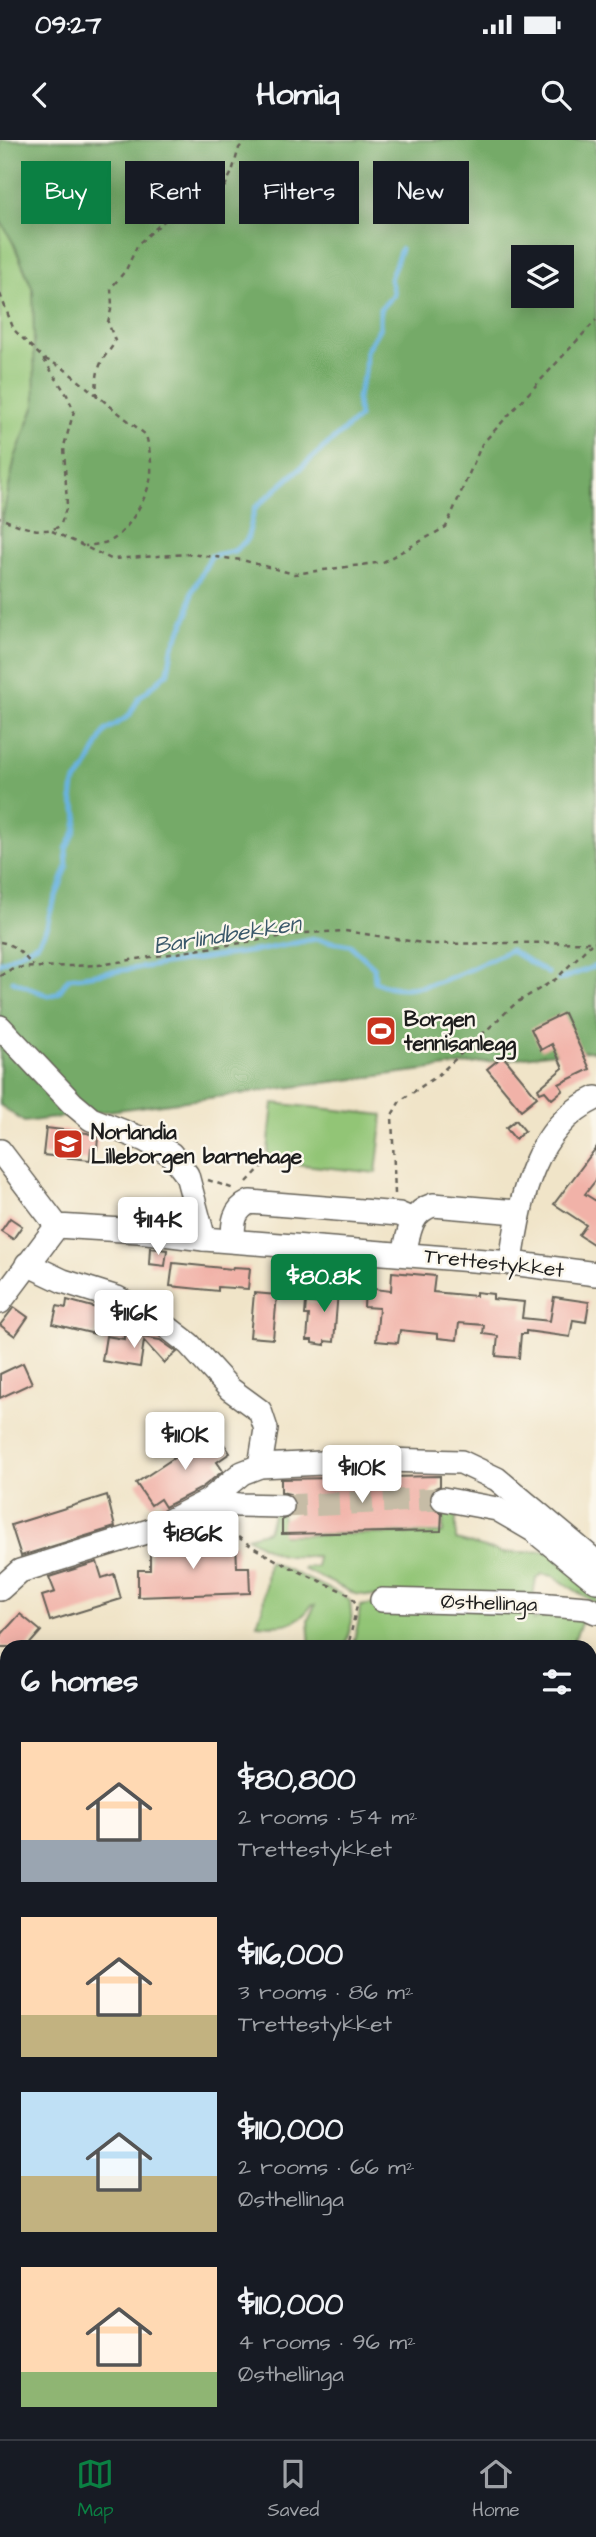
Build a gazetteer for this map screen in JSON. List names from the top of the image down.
{
  "streets": {
    "street": ["Trettestykket", "Østhellinga"]
  },
  "water": ["Barlindbekken"],
  "places": {
    "sports": ["Borgen tennisanlegg"],
    "school or university": ["Norlandia Lilleborgen barnehage"]
  },
  "page": {
    "status": "09:27",
    "header": "Homiq",
    "chip": [
      "Buy",
      "Rent",
      "Filters",
      "New"
    ],
    "price": [
      "$114K",
      "$80.8K",
      "$116K",
      "$110K",
      "$110K",
      "$186K"
    ],
    "heading": "6 homes",
    "list": [
      {
        "name": "$80,800",
        "note": "2 rooms · 54 m² · Trettestykket"
      },
      {
        "name": "$116,000",
        "note": "3 rooms · 86 m² · Trettestykket"
      },
      {
        "name": "$110,000",
        "note": "2 rooms · 66 m² · Østhellinga"
      },
      {
        "name": "$110,000",
        "note": "4 rooms · 96 m² · Østhellinga"
      }
    ],
    "tabs": ["Map", "Saved", "Home"]
  }
}
